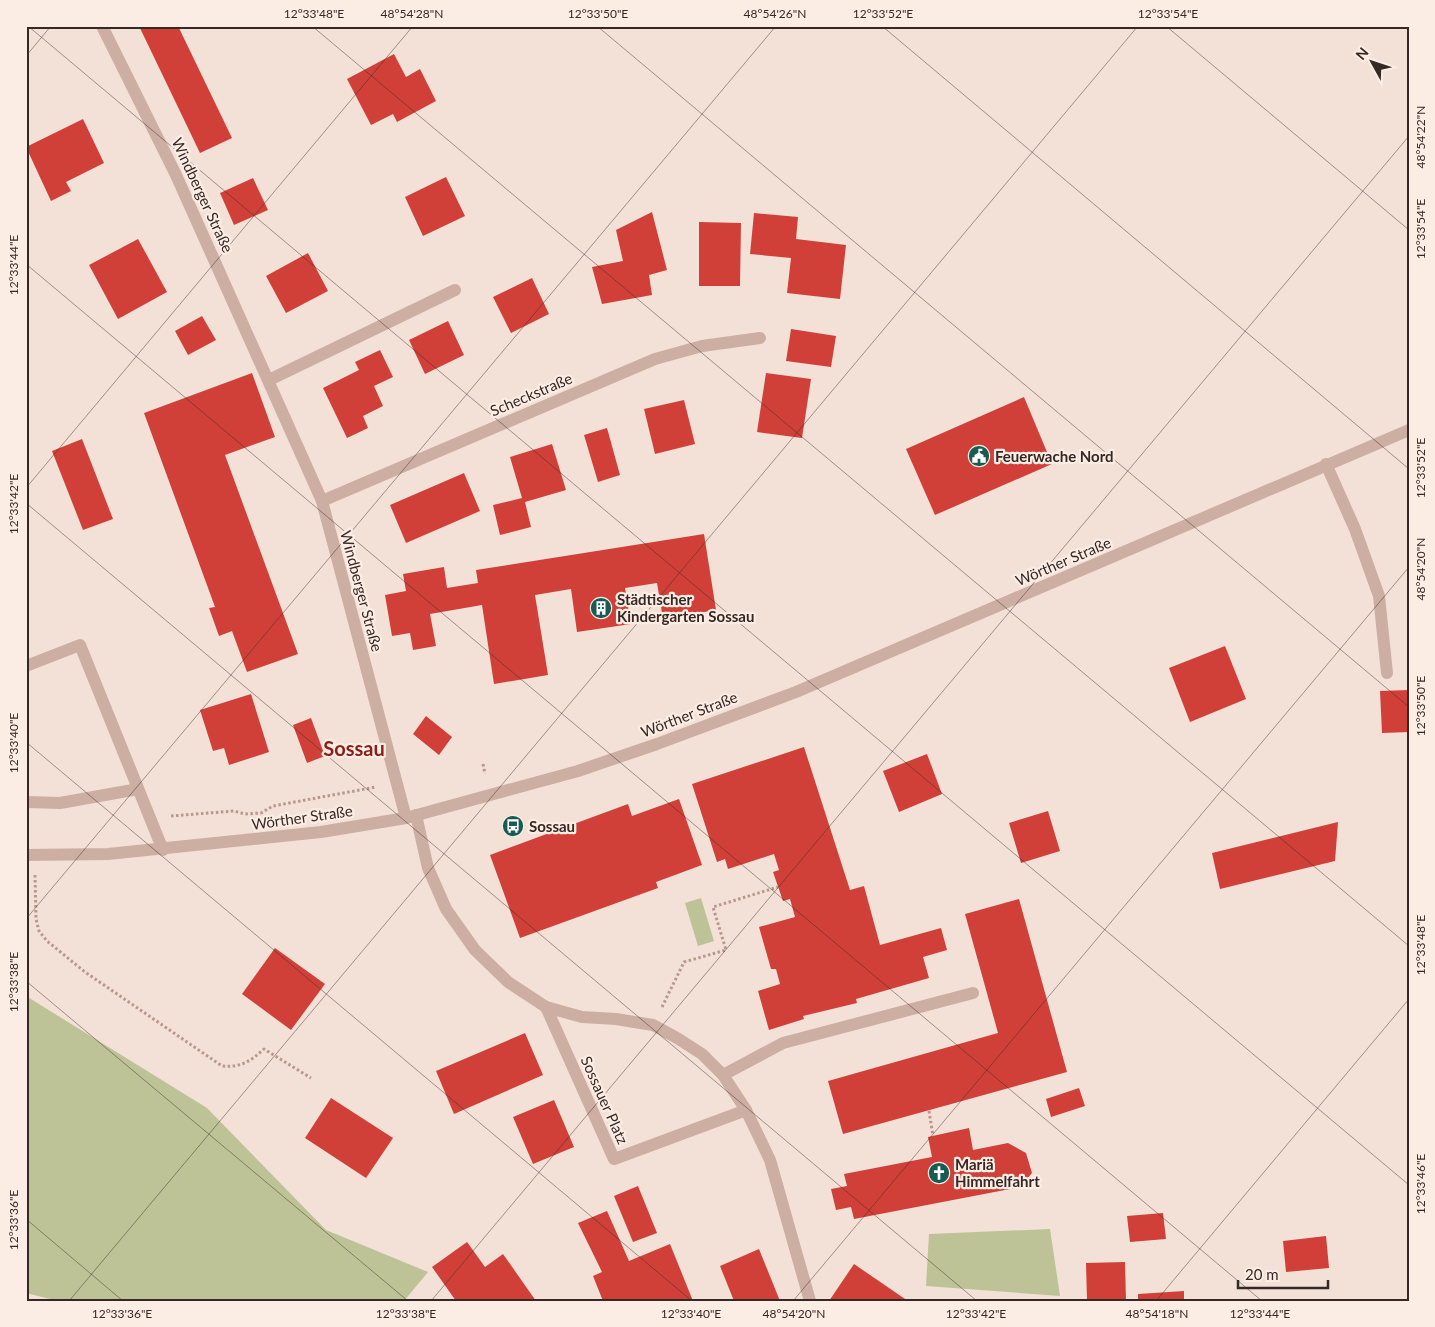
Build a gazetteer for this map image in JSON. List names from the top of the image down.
{
  "streets": {
    "street": [
      "Windberger Straße",
      "Scheckstraße",
      "Wörther Straße",
      "Sossauer Platz"
    ]
  },
  "crossings": [
    ["Windberger Straße", "Scheckstraße"],
    ["Windberger Straße", "Wörther Straße"]
  ],
  "districts": ["Sossau"],
  "places": {
    "public building": ["Feuerwache Nord"],
    "building": ["Städtischer Kindergarten Sossau"],
    "bus stop": ["Sossau"],
    "church": ["Mariä Himmelfahrt"]
  },
  "scale_bar": "20 m",
  "north": "top left",
  "coordinates": [
    "12°33'48\"E",
    "48°54'28\"N",
    "12°33'50\"E",
    "48°54'26\"N",
    "12°33'52\"E",
    "12°33'54\"E",
    "48°54'22\"N",
    "12°33'44\"E",
    "12°33'42\"E",
    "48°54'20\"N",
    "12°33'40\"E",
    "12°33'38\"E",
    "12°33'46\"E",
    "12°33'36\"E",
    "48°54'18\"N"
  ]
}
